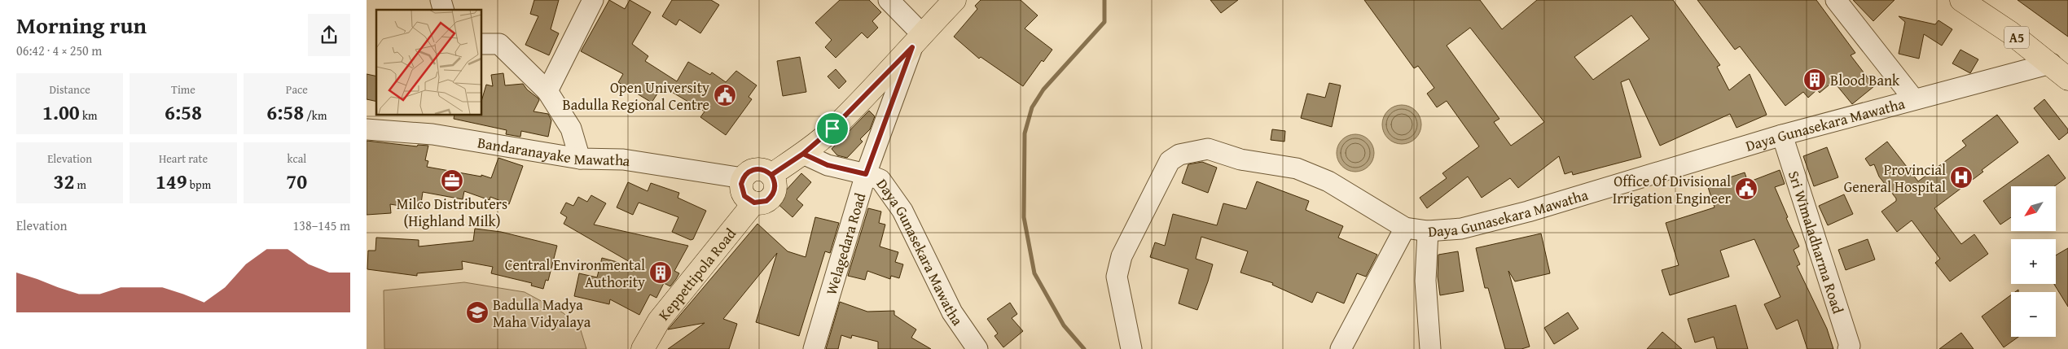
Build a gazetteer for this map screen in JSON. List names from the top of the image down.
{
  "streets": {
    "main road": ["A5", "Keppettipola Road"],
    "street": [
      "Daya Gunasekara Mawatha",
      "Bandaranayake Mawatha",
      "Sri Wimaladharma Road",
      "Welagedara Road"
    ]
  },
  "crossings": [
    ["A5", "Daya Gunasekara Mawatha"],
    ["Daya Gunasekara Mawatha", "Sri Wimaladharma Road"],
    ["Daya Gunasekara Mawatha", "Welagedara Road"],
    ["Bandaranayake Mawatha", "Keppettipola Road"]
  ],
  "places": {
    "building": ["Blood Bank", "Central Environmental Authority"],
    "public building": ["Open University Badulla Regional Centre", "Office Of Divisional Irrigation Engineer"],
    "hospital": ["Provincial General Hospital"],
    "office": ["Milco Distributers (Highland Milk)"],
    "school or university": ["Badulla Madya Maha Vidyalaya"]
  },
  "north": "bottom left",
  "page": {
    "heading": ["Morning run", "06:42 · 4 × 250 m"],
    "stats": [
      ["Distance", "1.00 km"],
      ["Time", "6:58"],
      ["Pace", "6:58 /km"],
      ["Elevation", "32 m"],
      ["Heart rate", "149 bpm"],
      ["kcal", "70"]
    ],
    "map_buttons": ["+", "−"],
    "chart": ["Elevation", "138–145 m"]
  }
}
